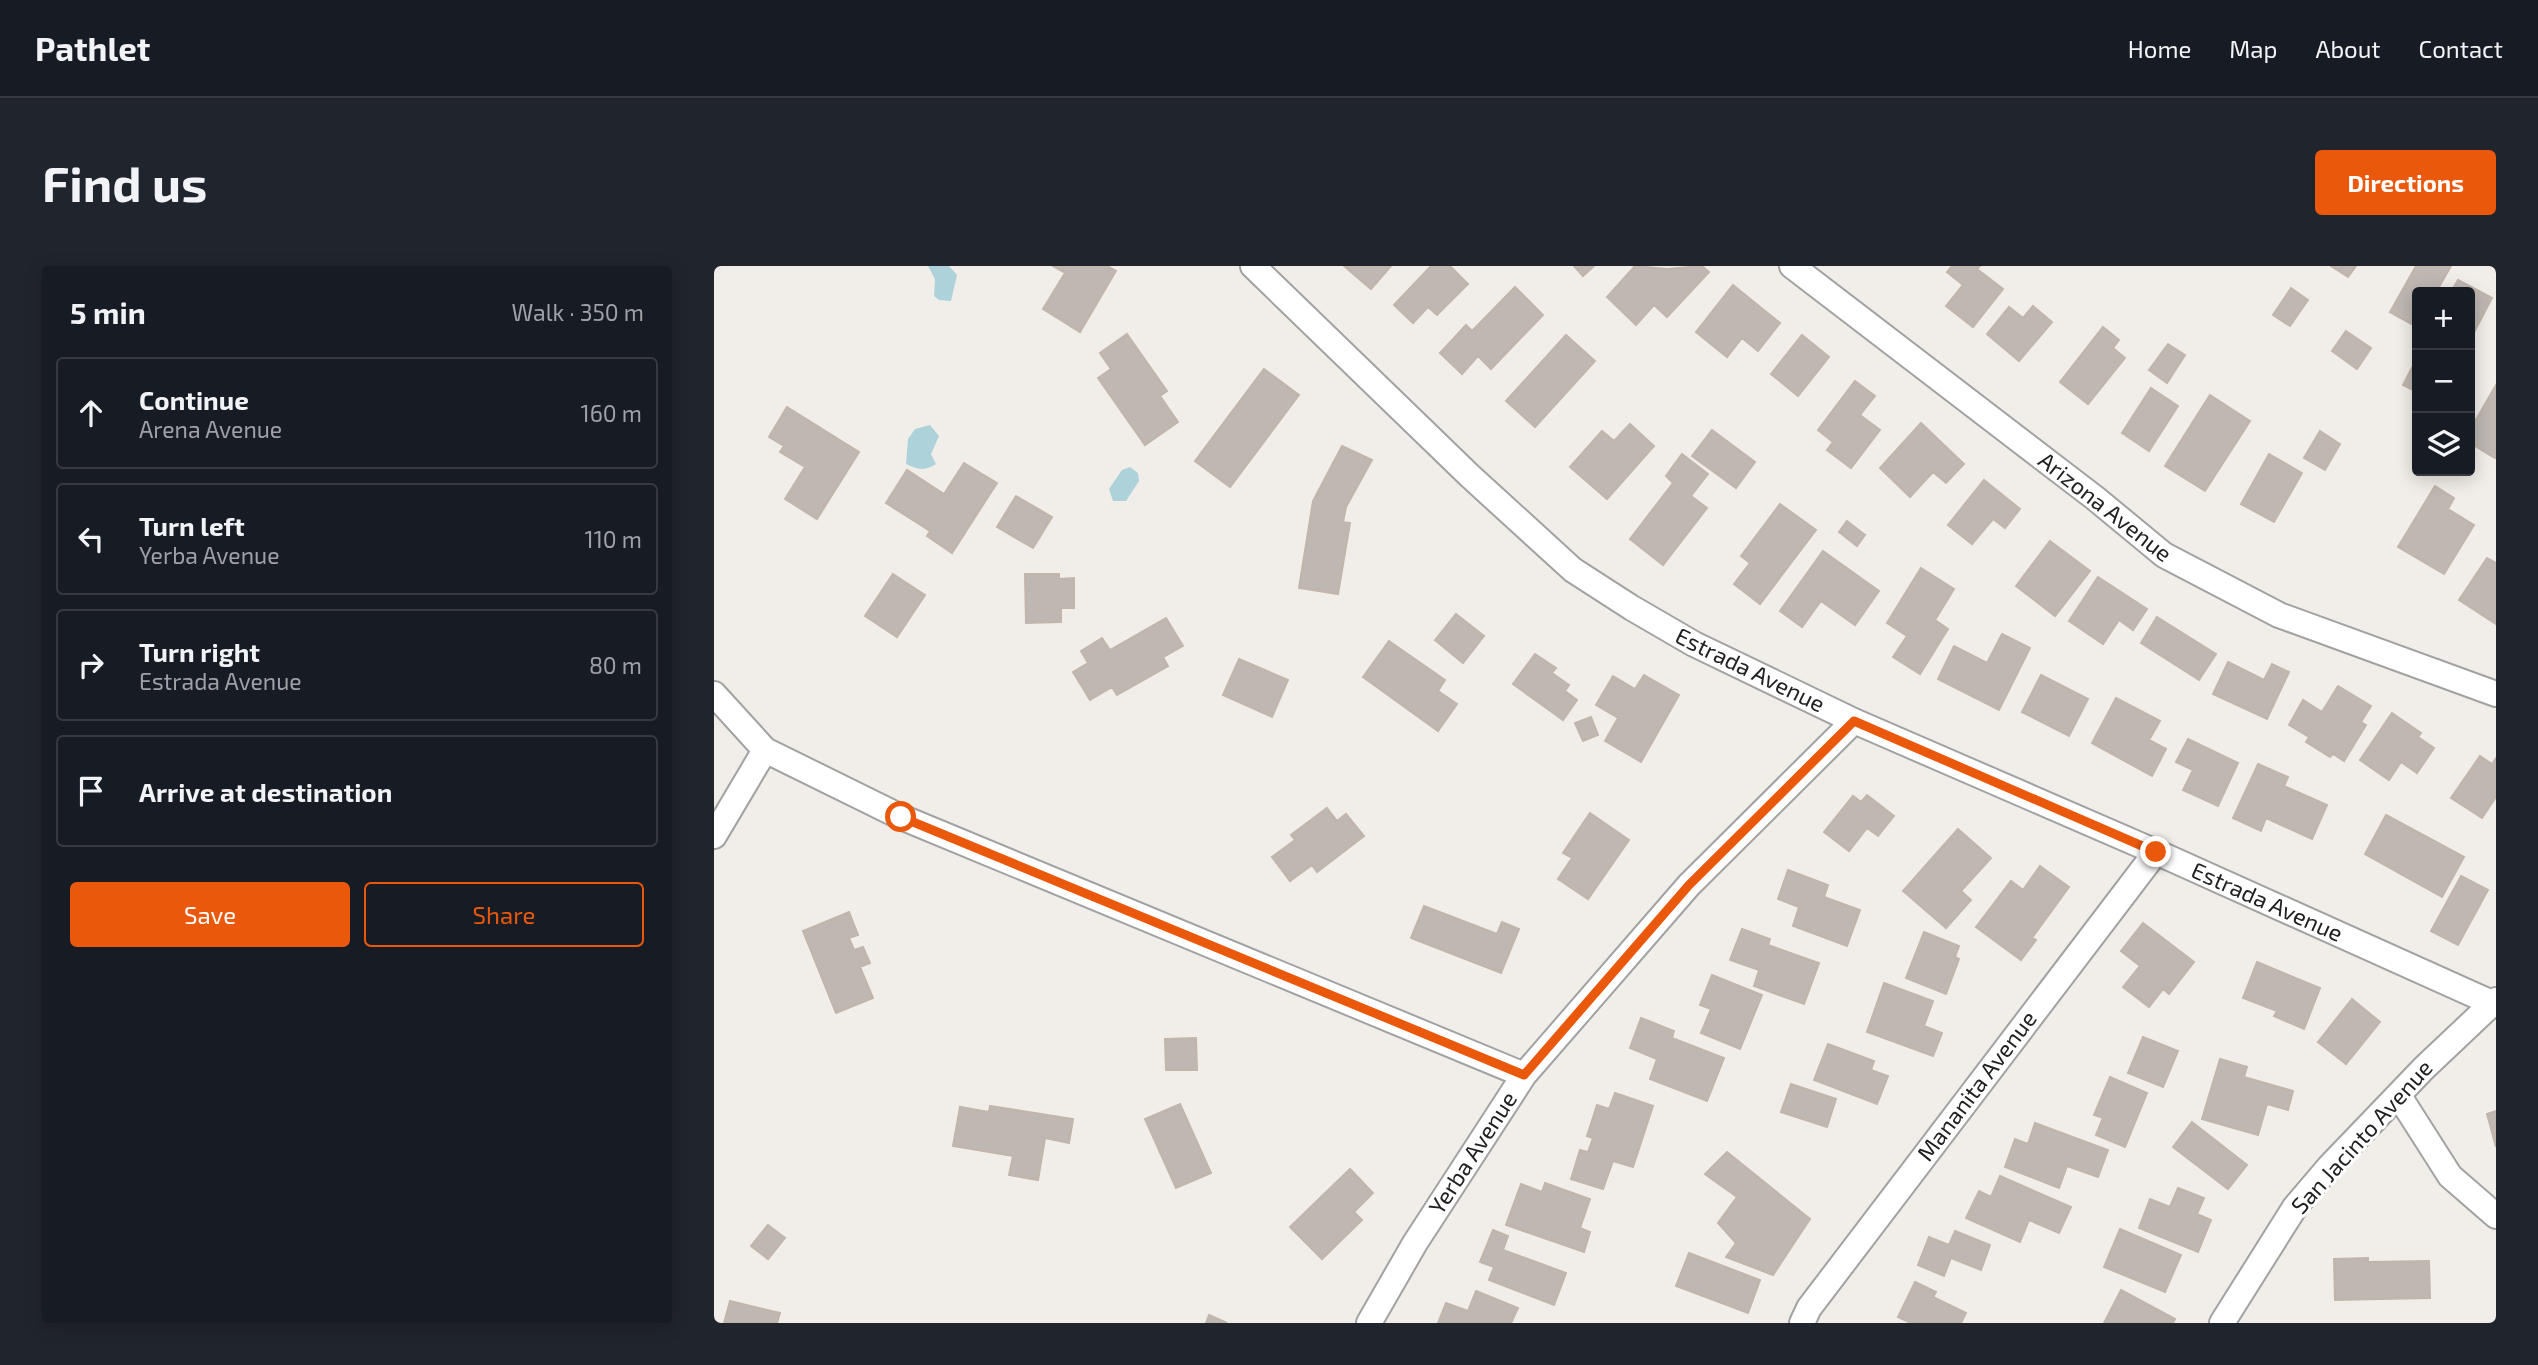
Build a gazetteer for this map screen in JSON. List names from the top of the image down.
{
  "streets": {
    "street": [
      "Arizona Avenue",
      "Estrada Avenue",
      "Mananita Avenue",
      "San Jacinto Avenue",
      "Yerba Avenue"
    ]
  },
  "crossings": [
    ["Estrada Avenue", "Mananita Avenue"],
    ["Estrada Avenue", "San Jacinto Avenue"],
    ["Estrada Avenue", "Yerba Avenue"]
  ],
  "page": {
    "header": "Pathlet",
    "nav": [
      "Home",
      "Map",
      "About",
      "Contact"
    ],
    "buttons": [
      "Directions",
      ["Save", "Share"]
    ],
    "title": "Find us",
    "heading": ["5 min", "Walk · 350 m"],
    "map_buttons": ["+", "−"],
    "list": [
      ["Continue", "Arena Avenue", "160 m"],
      ["Turn left", "Yerba Avenue", "110 m"],
      ["Turn right", "Estrada Avenue", "80 m"],
      "Arrive at destination"
    ]
  }
}
